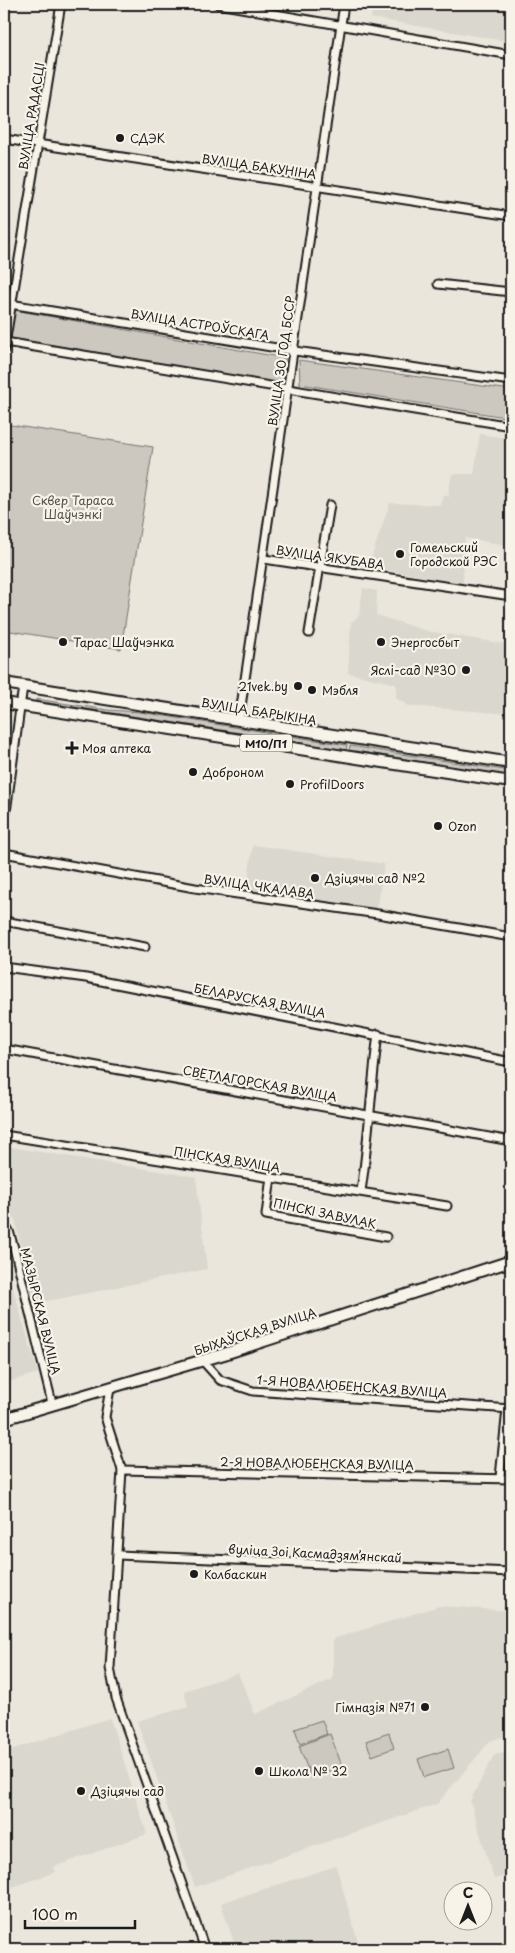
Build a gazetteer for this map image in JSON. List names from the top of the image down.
{
  "streets": {
    "main road": ["ВУЛІЦА БАРЫКІНА", "М10/П1", "БЫХАЎСКАЯ ВУЛІЦА"],
    "street": [
      "ВУЛІЦА РАДАСЦІ",
      "ВУЛІЦА БАКУНІНА",
      "ВУЛІЦА АСТРОЎСКАГА",
      "ВУЛІЦА 30 ГОД БССР",
      "ВУЛІЦА ЯКУБАВА",
      "ВУЛІЦА ЧКАЛАВА",
      "БЕЛАРУСКАЯ ВУЛІЦА",
      "СВЕТЛАГОРСКАЯ ВУЛІЦА",
      "ПІНСКАЯ ВУЛІЦА",
      "ПІНСКІ ЗАВУЛАК",
      "МАЗЫРСКАЯ ВУЛІЦА",
      "1-Я НОВАЛЮБЕНСКАЯ ВУЛІЦА",
      "2-Я НОВАЛЮБЕНСКАЯ ВУЛІЦА",
      "вуліца Зоі Касмадзямʼянскай"
    ]
  },
  "crossings": [
    ["ВУЛІЦА РАДАСЦІ", "ВУЛІЦА БАКУНІНА"],
    ["ВУЛІЦА РАДАСЦІ", "ВУЛІЦА АСТРОЎСКАГА"],
    ["ВУЛІЦА БАКУНІНА", "ВУЛІЦА 30 ГОД БССР"],
    ["ВУЛІЦА АСТРОЎСКАГА", "ВУЛІЦА 30 ГОД БССР"],
    ["ВУЛІЦА 30 ГОД БССР", "ВУЛІЦА ЯКУБАВА"],
    ["ВУЛІЦА 30 ГОД БССР", "ВУЛІЦА БАРЫКІНА"],
    ["ПІНСКАЯ ВУЛІЦА", "ПІНСКІ ЗАВУЛАК"],
    ["МАЗЫРСКАЯ ВУЛІЦА", "БЫХАЎСКАЯ ВУЛІЦА"],
    ["БЫХАЎСКАЯ ВУЛІЦА", "1-Я НОВАЛЮБЕНСКАЯ ВУЛІЦА"]
  ],
  "parks": ["Сквер Тараса Шаўчэнкі"],
  "places": {
    "other": [
      "СДЭК",
      "Гомельский Городской РЭС",
      "Тарас Шаўчэнка",
      "Энергосбыт",
      "Яслі-сад №30",
      "21vek.by",
      "Мэбля",
      "Доброном",
      "ProfilDoors",
      "Ozon",
      "Дзіцячы сад №2",
      "Колбаскин",
      "Гімназія №71",
      "Школа № 32",
      "Дзіцячы сад"
    ],
    "health": ["Моя аптека"]
  },
  "scale_bar": "100 m",
  "north": "top"
}
